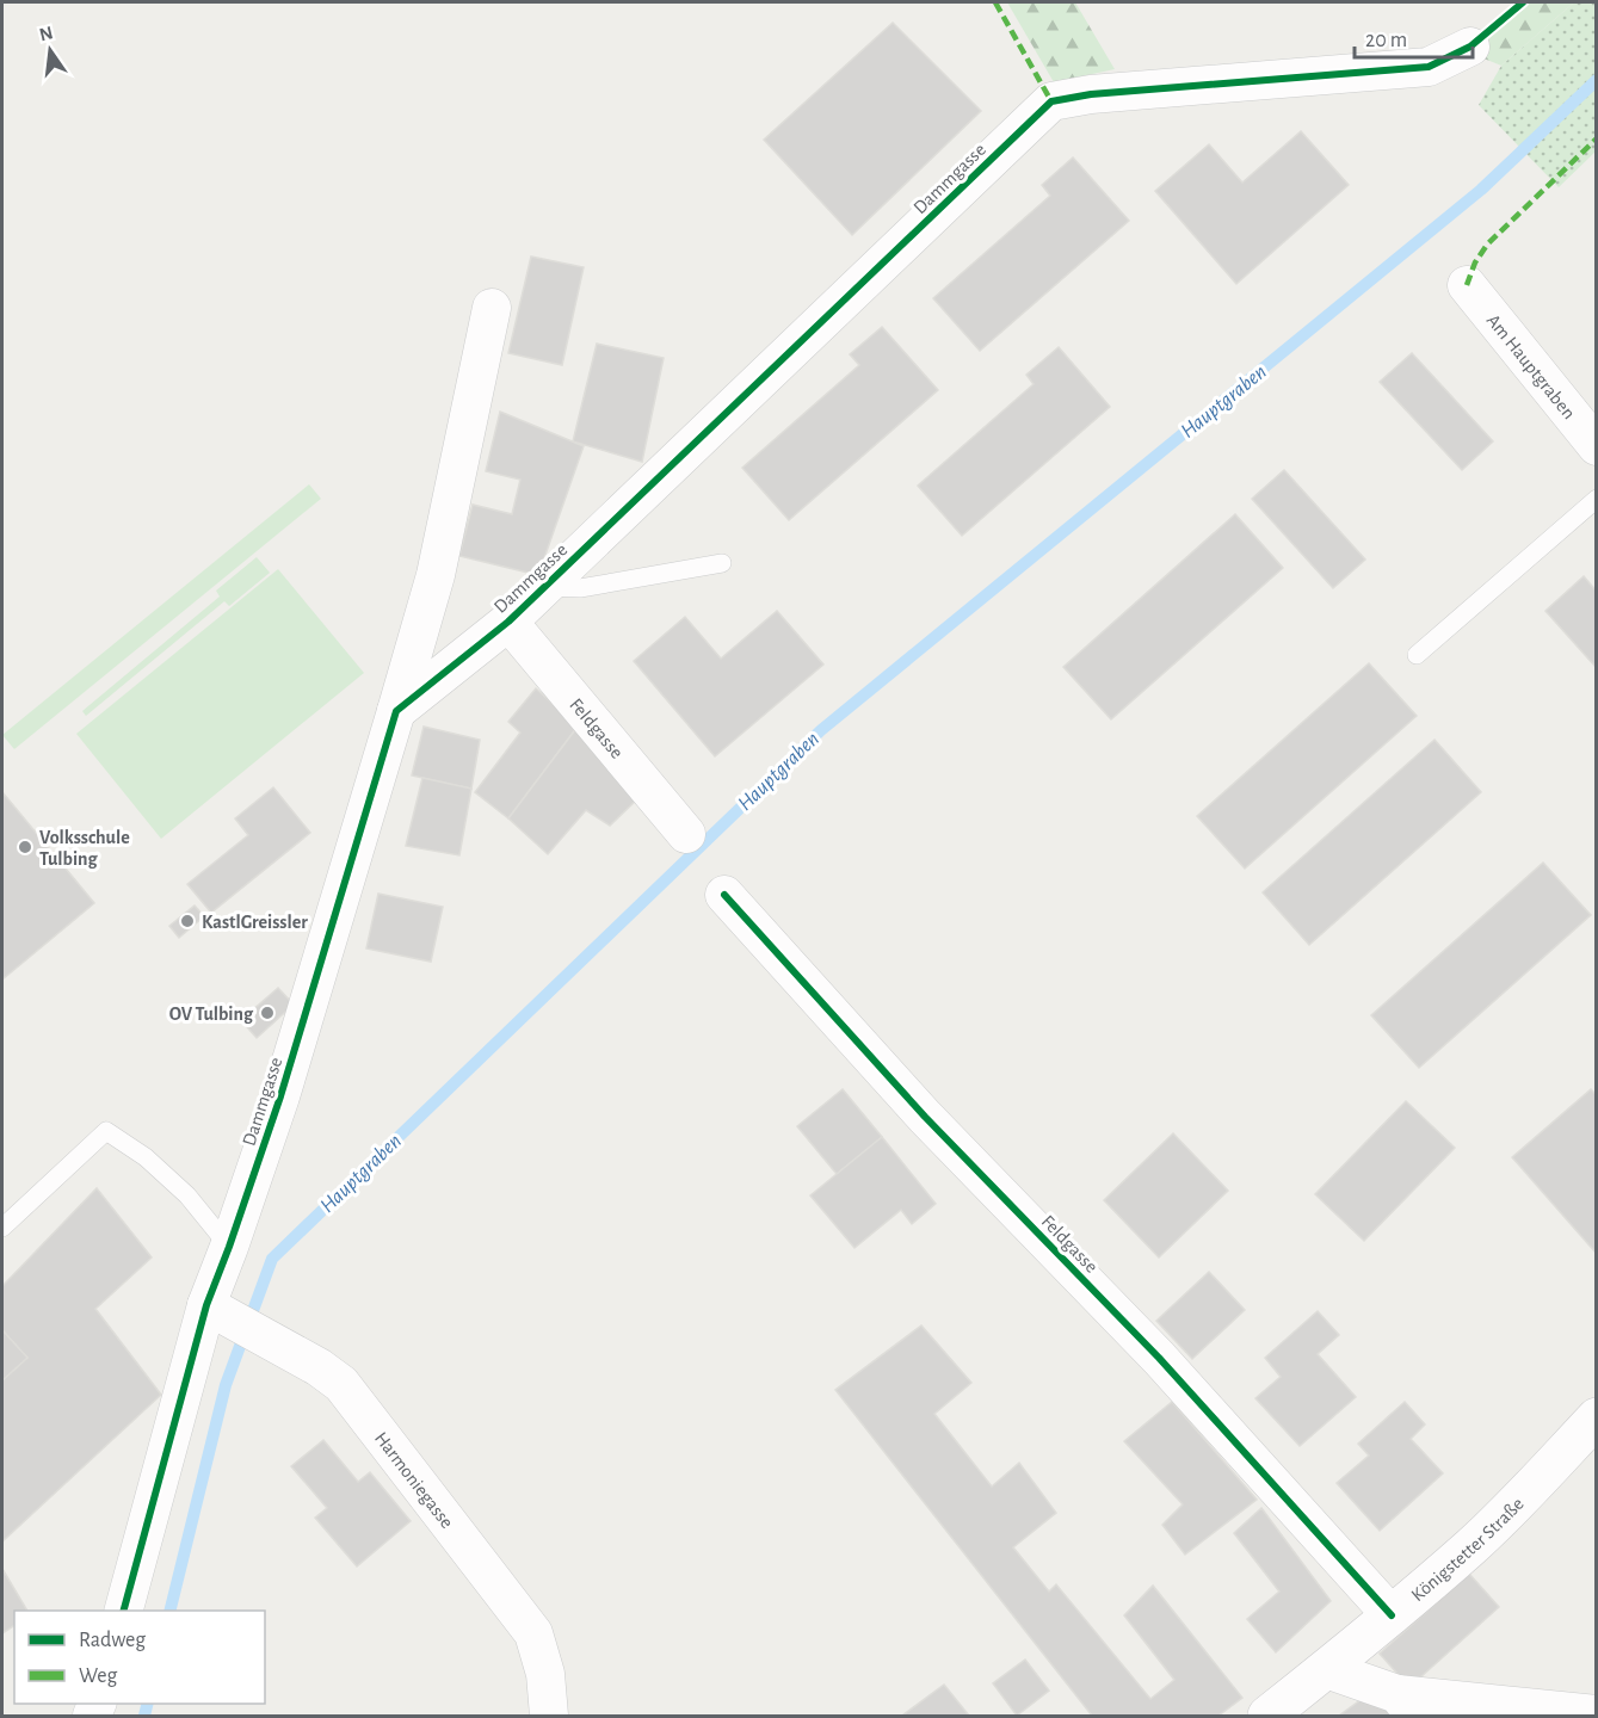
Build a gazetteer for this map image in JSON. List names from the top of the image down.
{
  "streets": {
    "main road": ["Königstetter Straße"],
    "street": [
      "Dammgasse",
      "Am Hauptgraben",
      "Feldgasse",
      "Harmoniegasse"
    ]
  },
  "crossings": [
    ["Dammgasse", "Feldgasse"],
    ["Dammgasse", "Harmoniegasse"],
    ["Feldgasse", "Königstetter Straße"]
  ],
  "water": ["Hauptgraben"],
  "places": ["Volksschule Tulbing", "KastlGreissler", "OV Tulbing"],
  "legend": ["Radweg", "Weg"],
  "scale_bar": "20 m",
  "north": "top"
}
